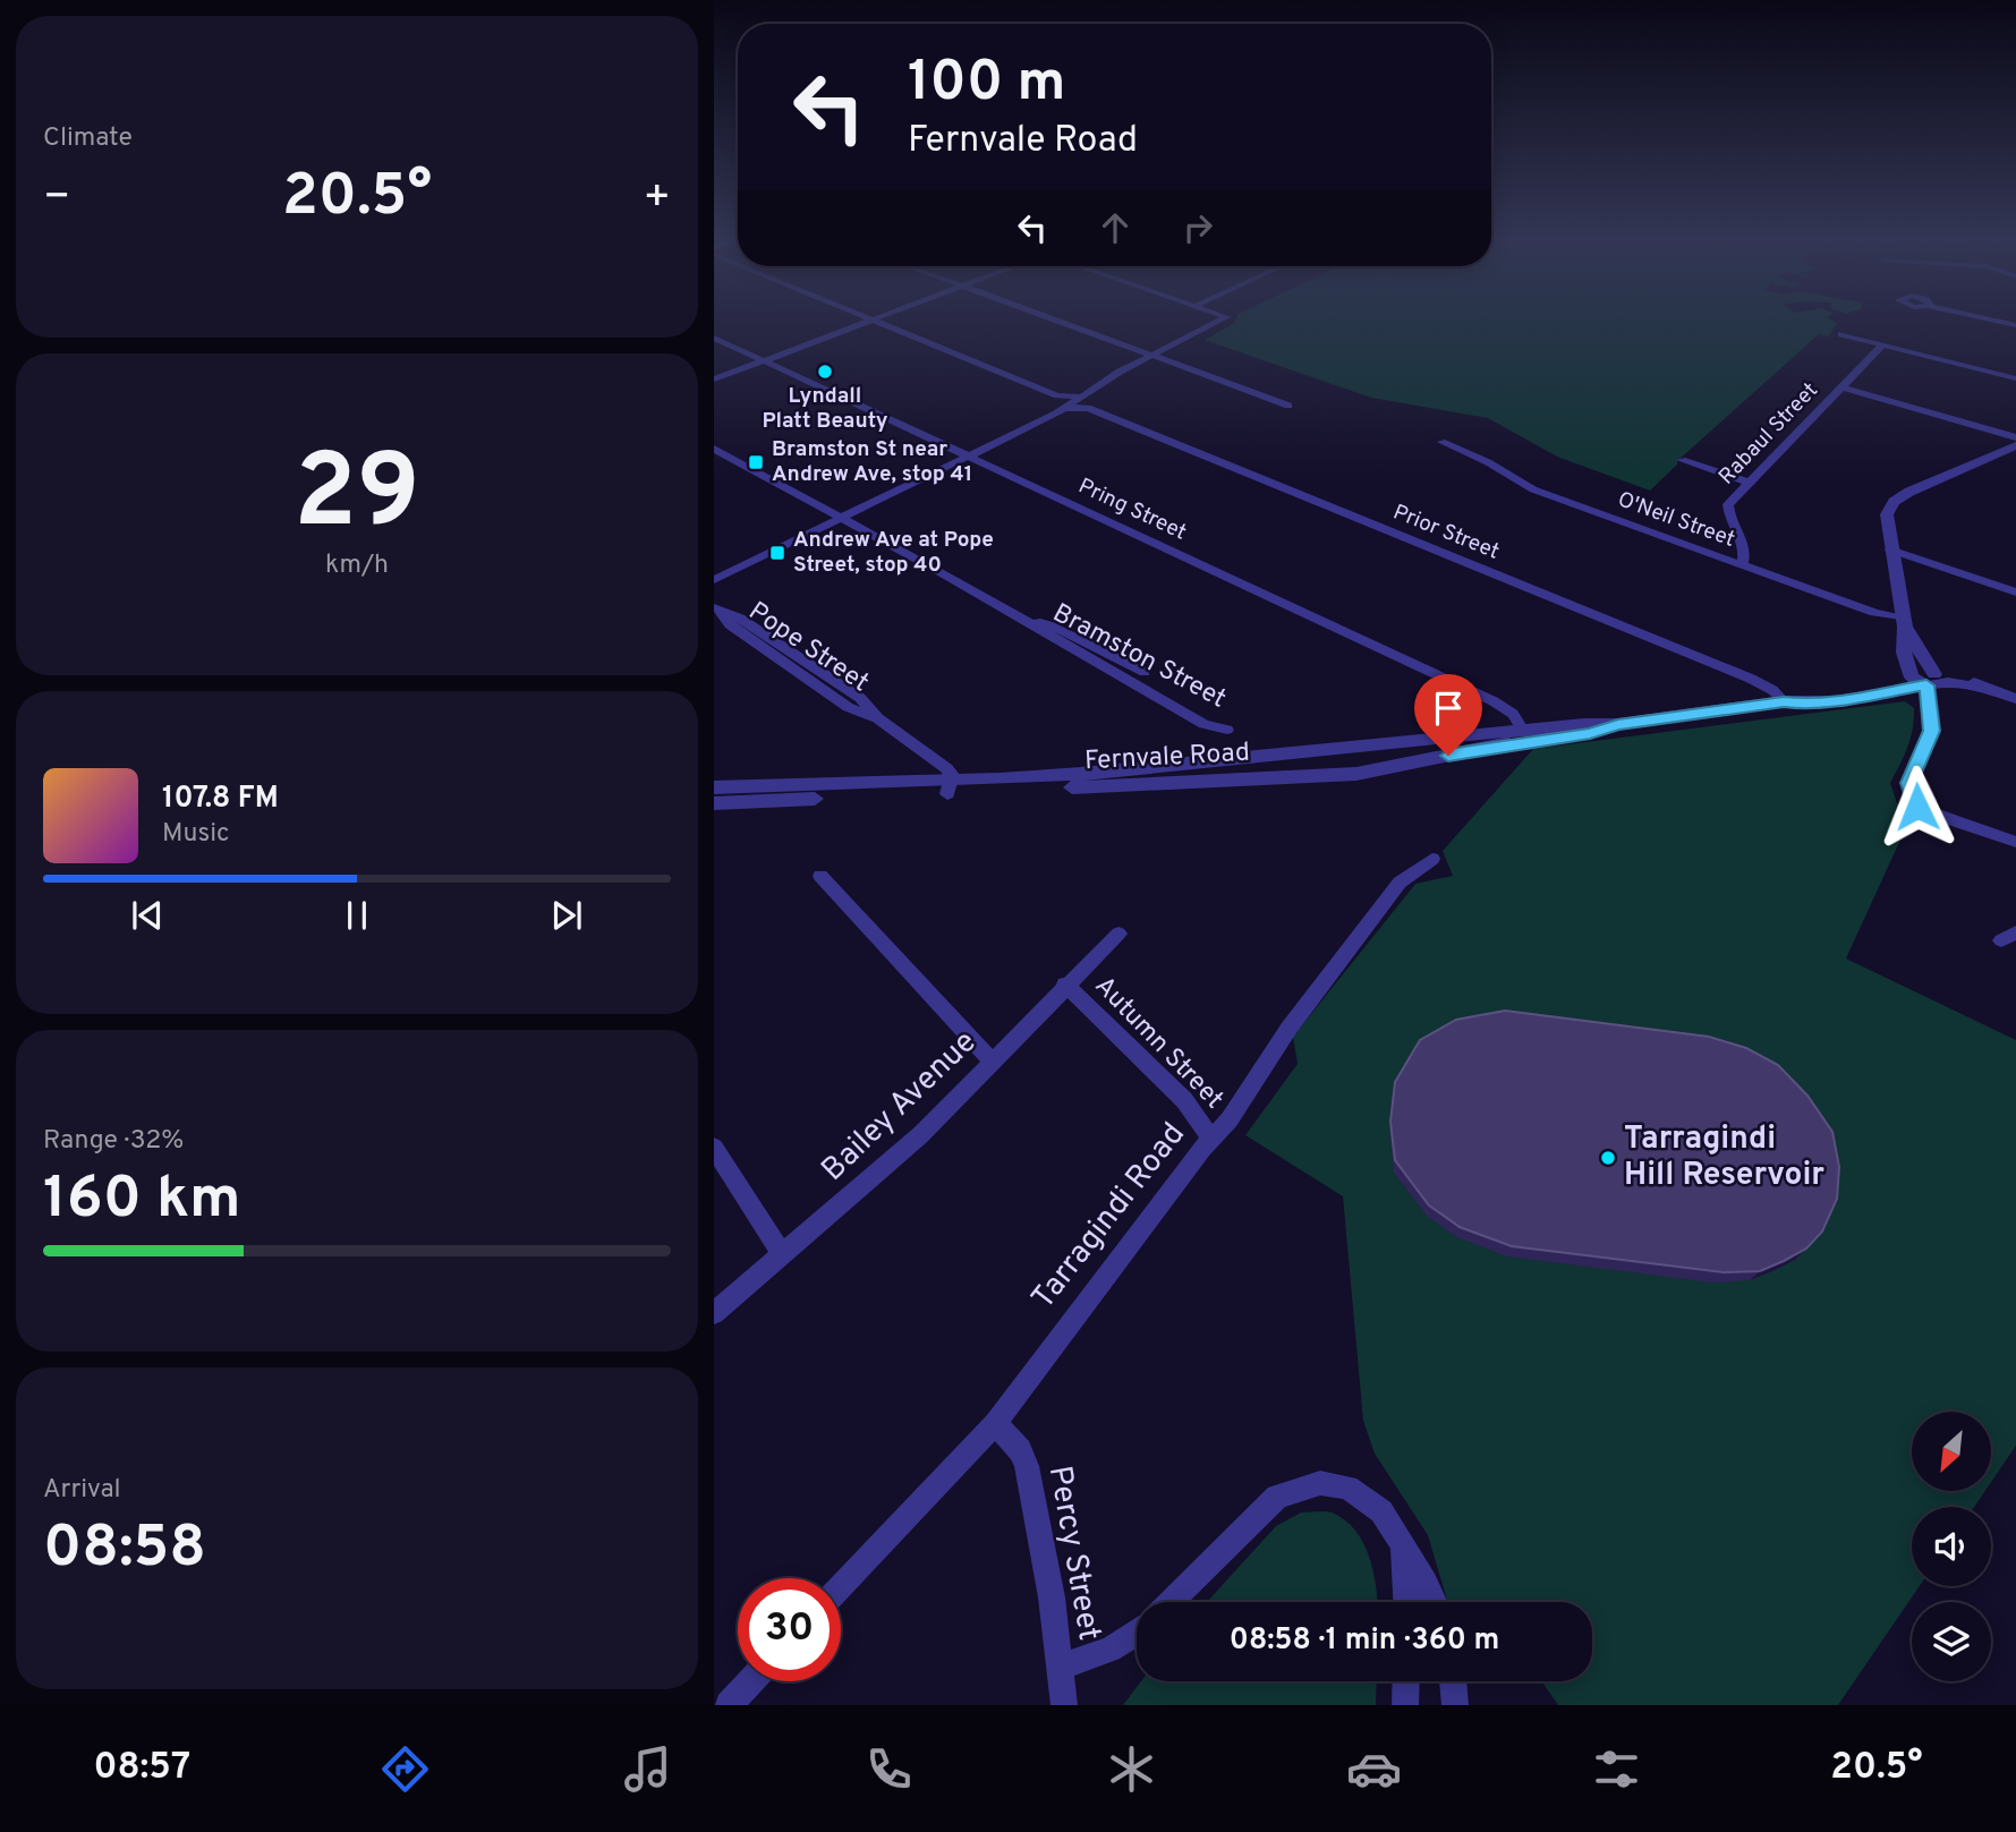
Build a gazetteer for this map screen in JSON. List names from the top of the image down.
{
  "streets": {
    "street": [
      "Rabaul Street",
      "Pring Street",
      "O'Neil Street",
      "Prior Street",
      "Pope Street",
      "Bramston Street",
      "Fernvale Road",
      "Autumn Street",
      "Bailey Avenue",
      "Tarragindi Road",
      "Percy Street"
    ]
  },
  "crossings": [
    ["Rabaul Street", "O'Neil Street"],
    ["Pring Street", "Fernvale Road"],
    ["Prior Street", "Fernvale Road"],
    ["Pope Street", "Fernvale Road"],
    ["Autumn Street", "Bailey Avenue"],
    ["Autumn Street", "Tarragindi Road"],
    ["Tarragindi Road", "Percy Street"]
  ],
  "places": {
    "other": ["Lyndall Platt Beauty", "Tarragindi Hill Reservoir"],
    "transit": ["Bramston St near Andrew Ave, stop 41", "Andrew Ave at Pope Street, stop 40"]
  },
  "north": "bottom left",
  "page": {
    "tile": [
      "Climate",
      ["29", "km/h"],
      ["Range · 32%", "160 km"],
      ["Arrival", "08:58"]
    ],
    "turn": ["100 m", "Fernvale Road"],
    "heat": ["−", "20.5°", "+"],
    "song": ["107.8 FM", "Music"],
    "limit": "30",
    "trip": "08:58 · 1 min · 360 m",
    "tabs": ["08:57", "20.5°"]
  }
}
